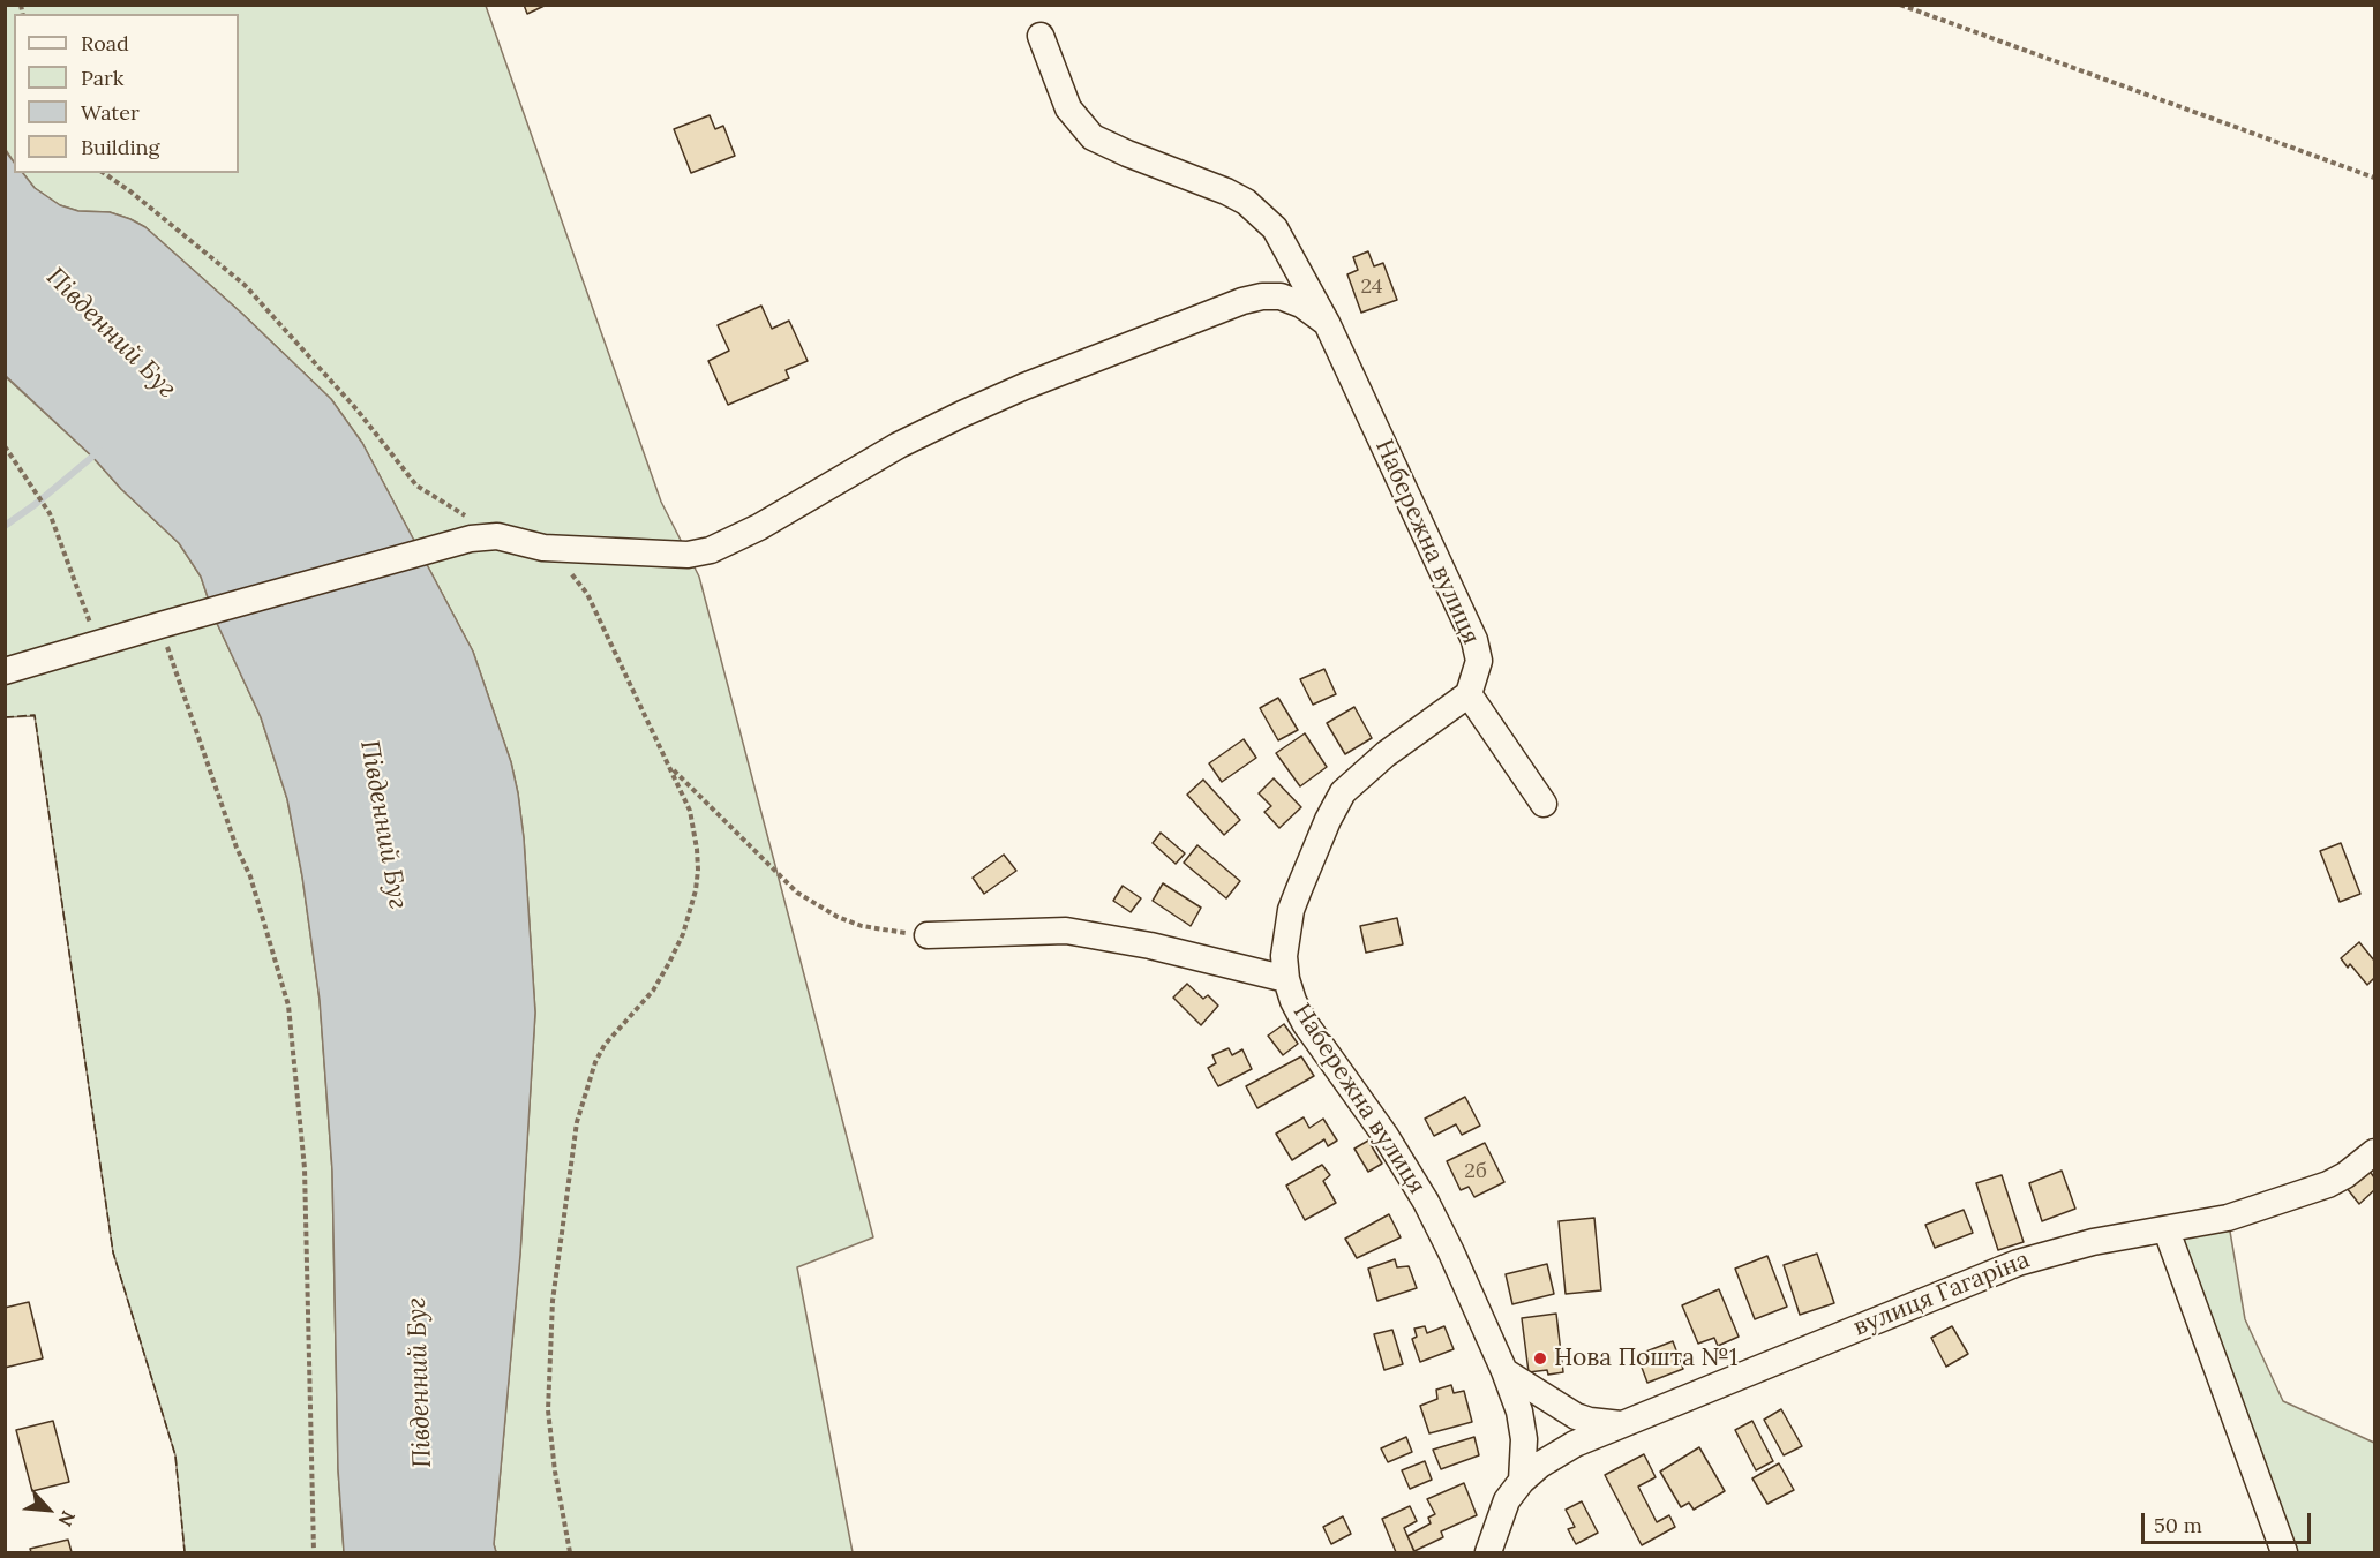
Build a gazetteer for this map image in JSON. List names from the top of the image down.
{
  "streets": {
    "street": ["Набережна вулиця", "вулиця Гагаріна"]
  },
  "crossings": [
    ["Набережна вулиця", "вулиця Гагаріна"]
  ],
  "water": ["Південний Буг"],
  "places": ["Нова Пошта №1"],
  "house_numbers": ["24", "2б"],
  "legend": [
    "Road",
    "Park",
    "Water",
    "Building"
  ],
  "scale_bar": "50 m",
  "north": "bottom right"
}
